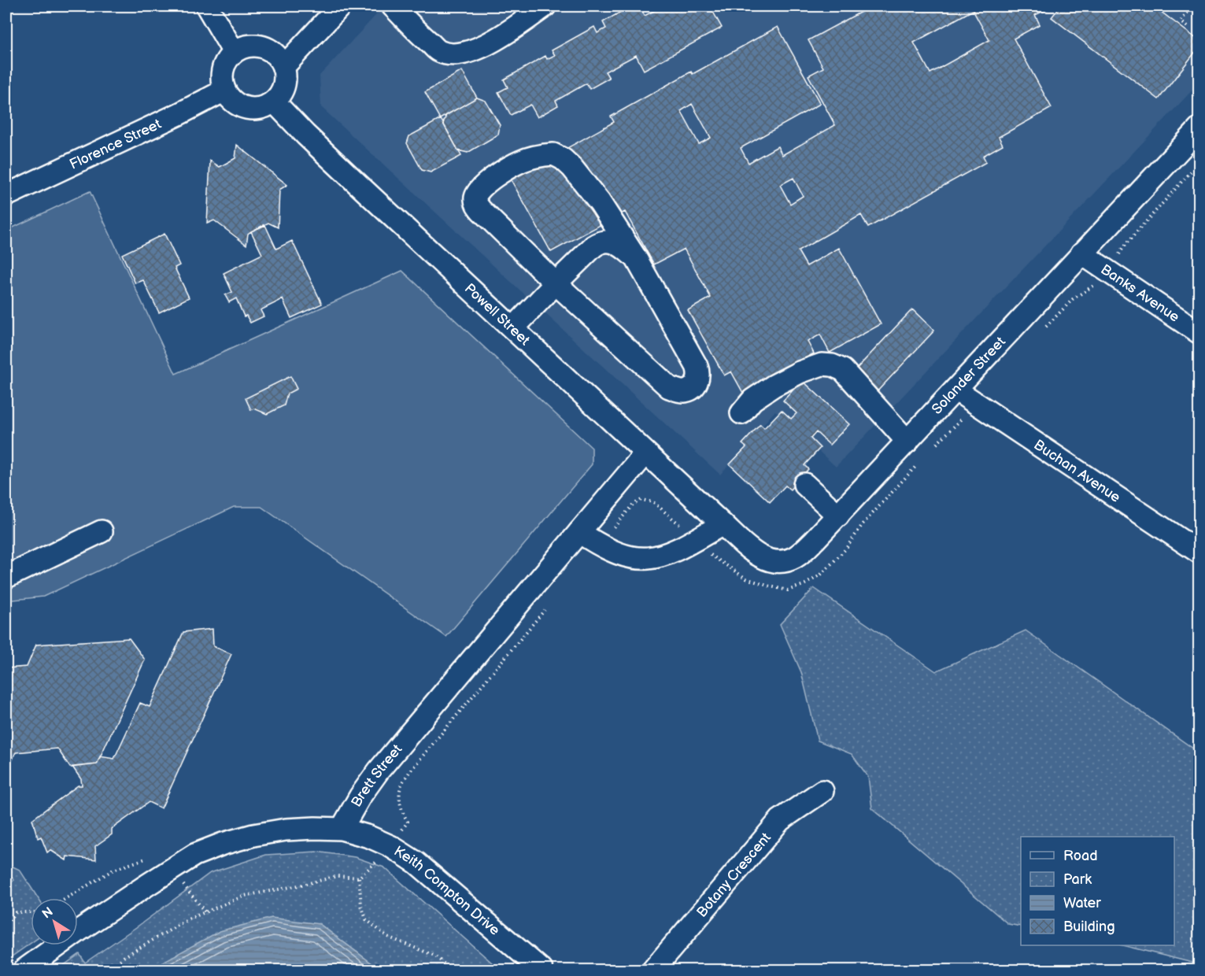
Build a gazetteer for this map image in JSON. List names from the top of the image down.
{
  "streets": {
    "street": [
      "Florence Street",
      "Banks Avenue",
      "Powell Street",
      "Solander Street",
      "Buchan Avenue",
      "Brett Street",
      "Botany Crescent",
      "Keith Compton Drive"
    ]
  },
  "crossings": [
    ["Florence Street", "Powell Street"],
    ["Banks Avenue", "Solander Street"],
    ["Powell Street", "Solander Street"],
    ["Powell Street", "Brett Street"],
    ["Solander Street", "Buchan Avenue"],
    ["Brett Street", "Keith Compton Drive"]
  ],
  "legend": [
    "Road",
    "Park",
    "Water",
    "Building"
  ],
  "north": "top left"
}
